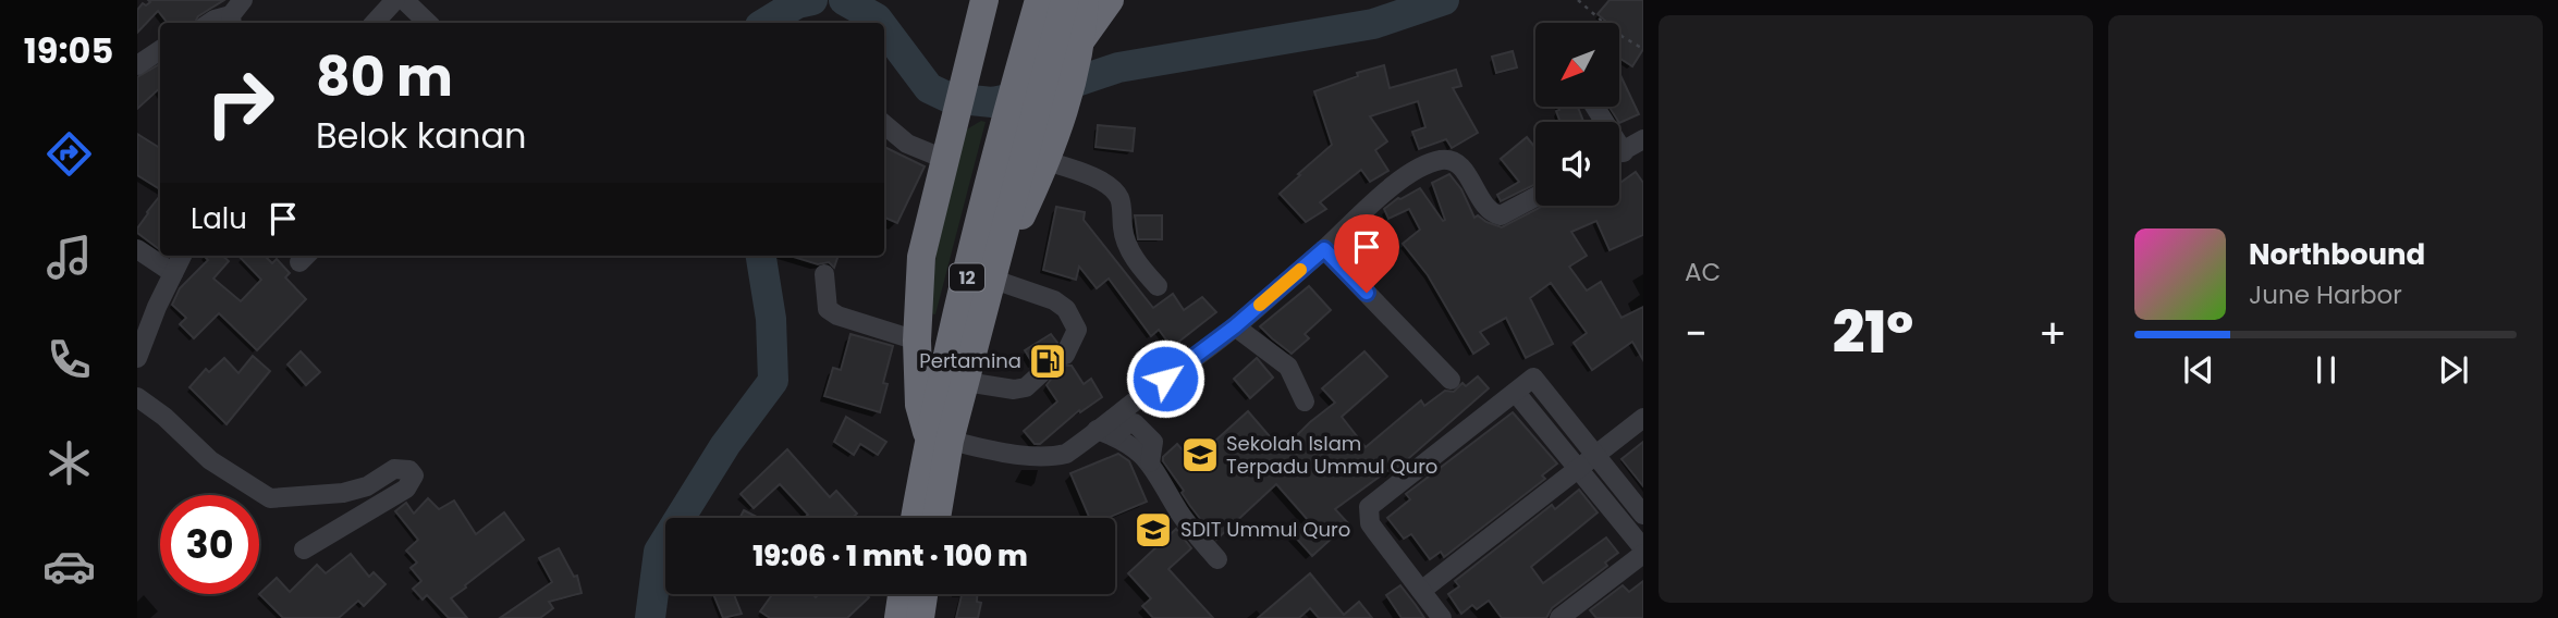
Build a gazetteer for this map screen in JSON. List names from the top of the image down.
{
  "streets": {
    "highway": ["12"]
  },
  "places": {
    "fuel station": ["Pertamina"],
    "school or university": ["Sekolah Islam Terpadu Ummul Quro", "SDIT Ummul Quro"]
  },
  "north": "bottom left",
  "page": {
    "tabs": "19:05",
    "tile": "AC",
    "turn": ["80 m", "Belok kanan"],
    "then": "Lalu",
    "song": ["Northbound", "June Harbor"],
    "heat": ["−", "21°", "+"],
    "limit": "30",
    "trip": "19:06 · 1 mnt · 100 m"
  }
}
